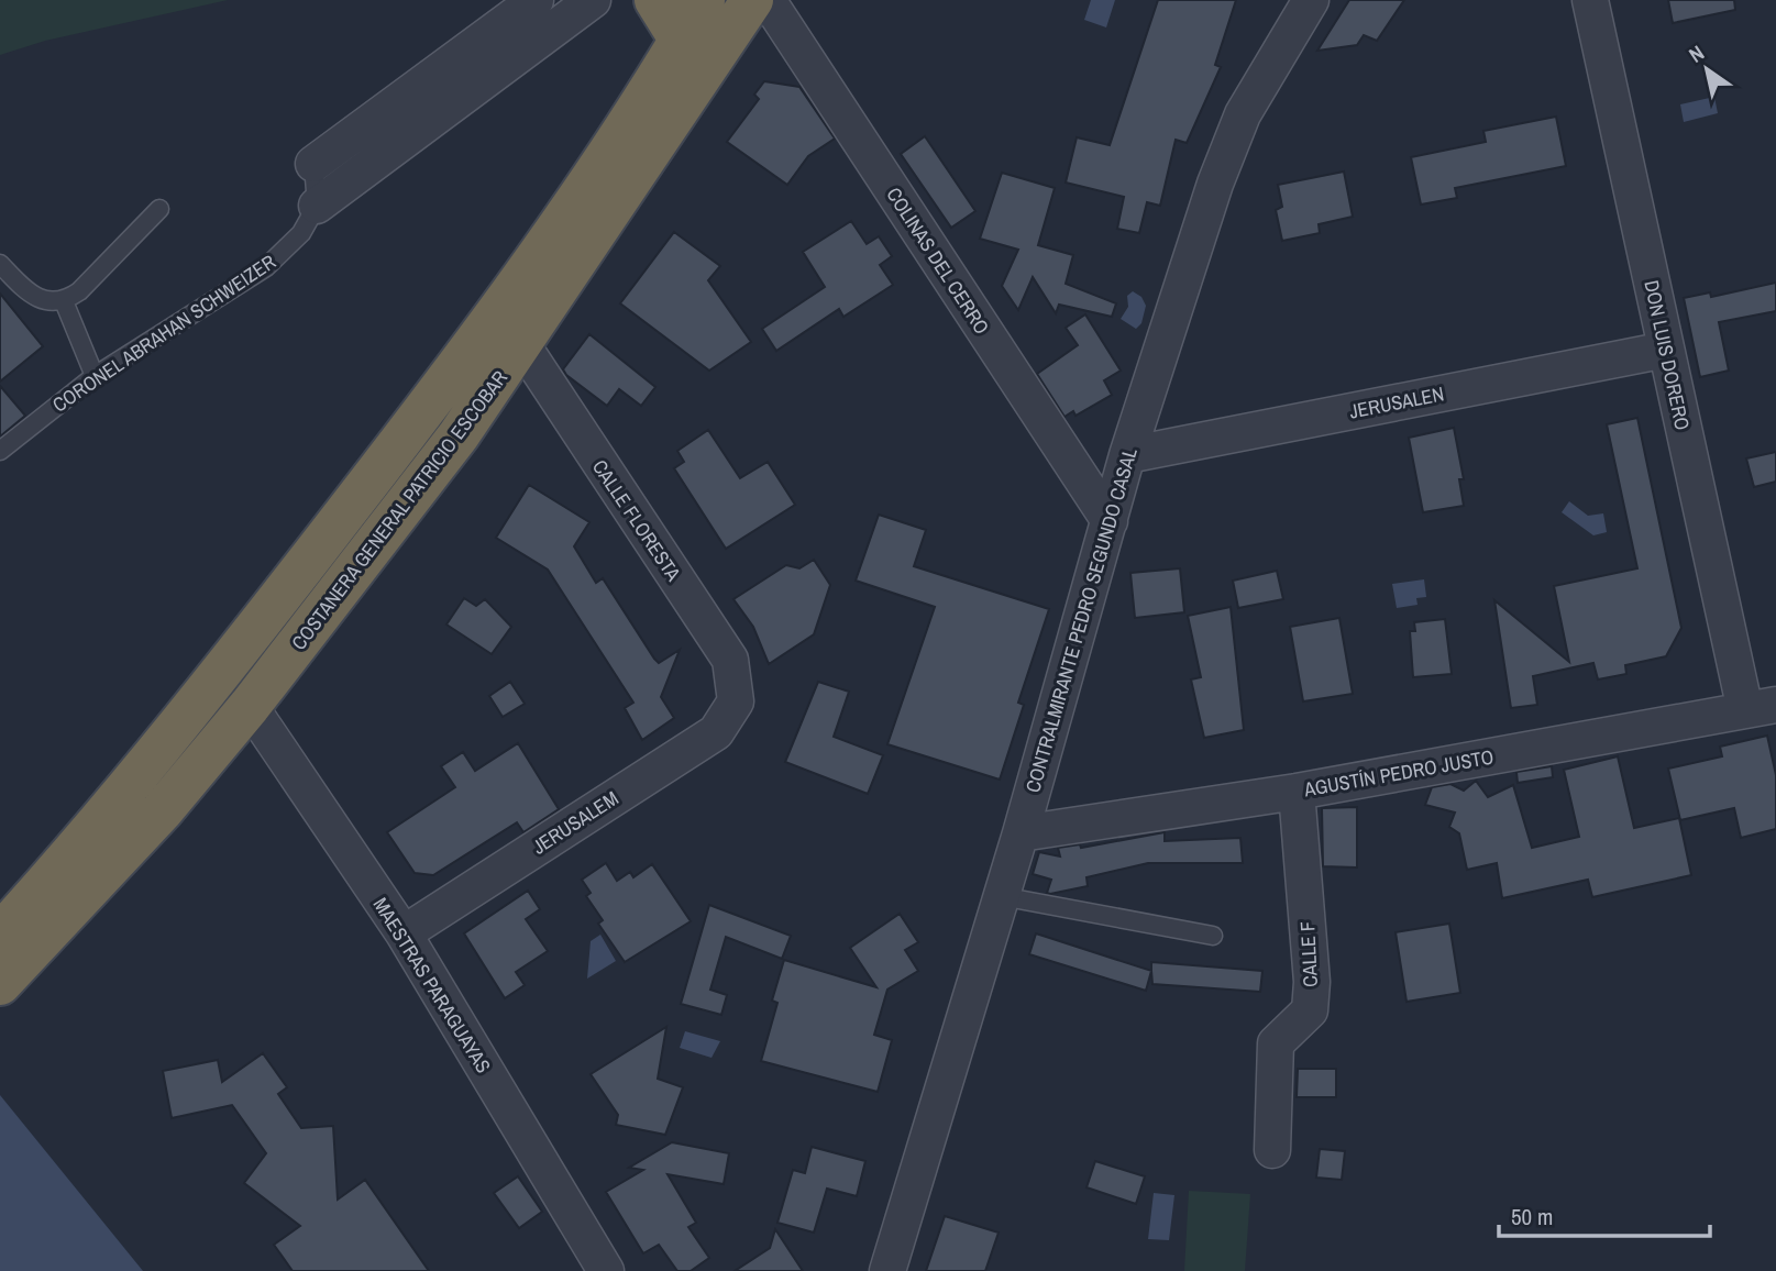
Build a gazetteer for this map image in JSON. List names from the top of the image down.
{
  "streets": {
    "highway": ["COSTANERA GENERAL PATRICIO ESCOBAR"],
    "street": [
      "COLINAS DEL CERRO",
      "CORONEL ABRAHAN SCHWEIZER",
      "DON LUIS DORERO",
      "JERUSALEN",
      "CALLE FLORESTA",
      "CONTRALMIRANTE PEDRO SEGUNDO CASAL",
      "AGUSTÍN PEDRO JUSTO",
      "JERUSALEM",
      "CALLE F",
      "MAESTRAS PARAGUAYAS"
    ]
  },
  "crossings": [
    ["COLINAS DEL CERRO", "CONTRALMIRANTE PEDRO SEGUNDO CASAL"],
    ["DON LUIS DORERO", "JERUSALEN"],
    ["DON LUIS DORERO", "AGUSTÍN PEDRO JUSTO"],
    ["JERUSALEN", "CONTRALMIRANTE PEDRO SEGUNDO CASAL"],
    ["COSTANERA GENERAL PATRICIO ESCOBAR", "CALLE FLORESTA"],
    ["COSTANERA GENERAL PATRICIO ESCOBAR", "MAESTRAS PARAGUAYAS"],
    ["CALLE FLORESTA", "JERUSALEM"],
    ["CONTRALMIRANTE PEDRO SEGUNDO CASAL", "AGUSTÍN PEDRO JUSTO"],
    ["AGUSTÍN PEDRO JUSTO", "CALLE F"],
    ["JERUSALEM", "MAESTRAS PARAGUAYAS"]
  ],
  "scale_bar": "50 m",
  "north": "top left"
}
